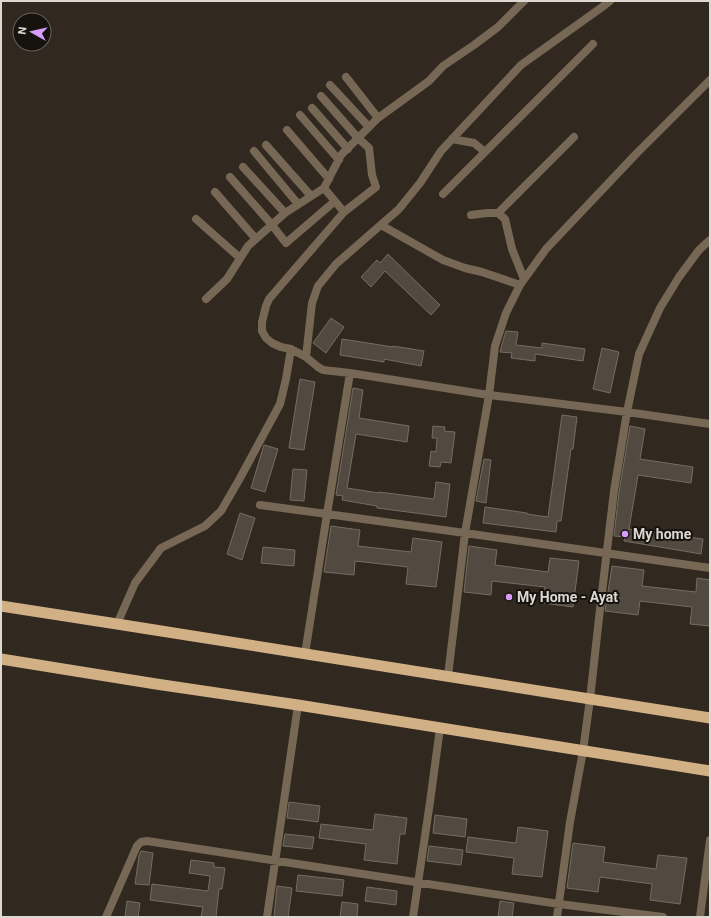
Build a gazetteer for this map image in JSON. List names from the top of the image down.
{
  "places": ["My home", "My Home - Ayat"],
  "north": "left"
}
